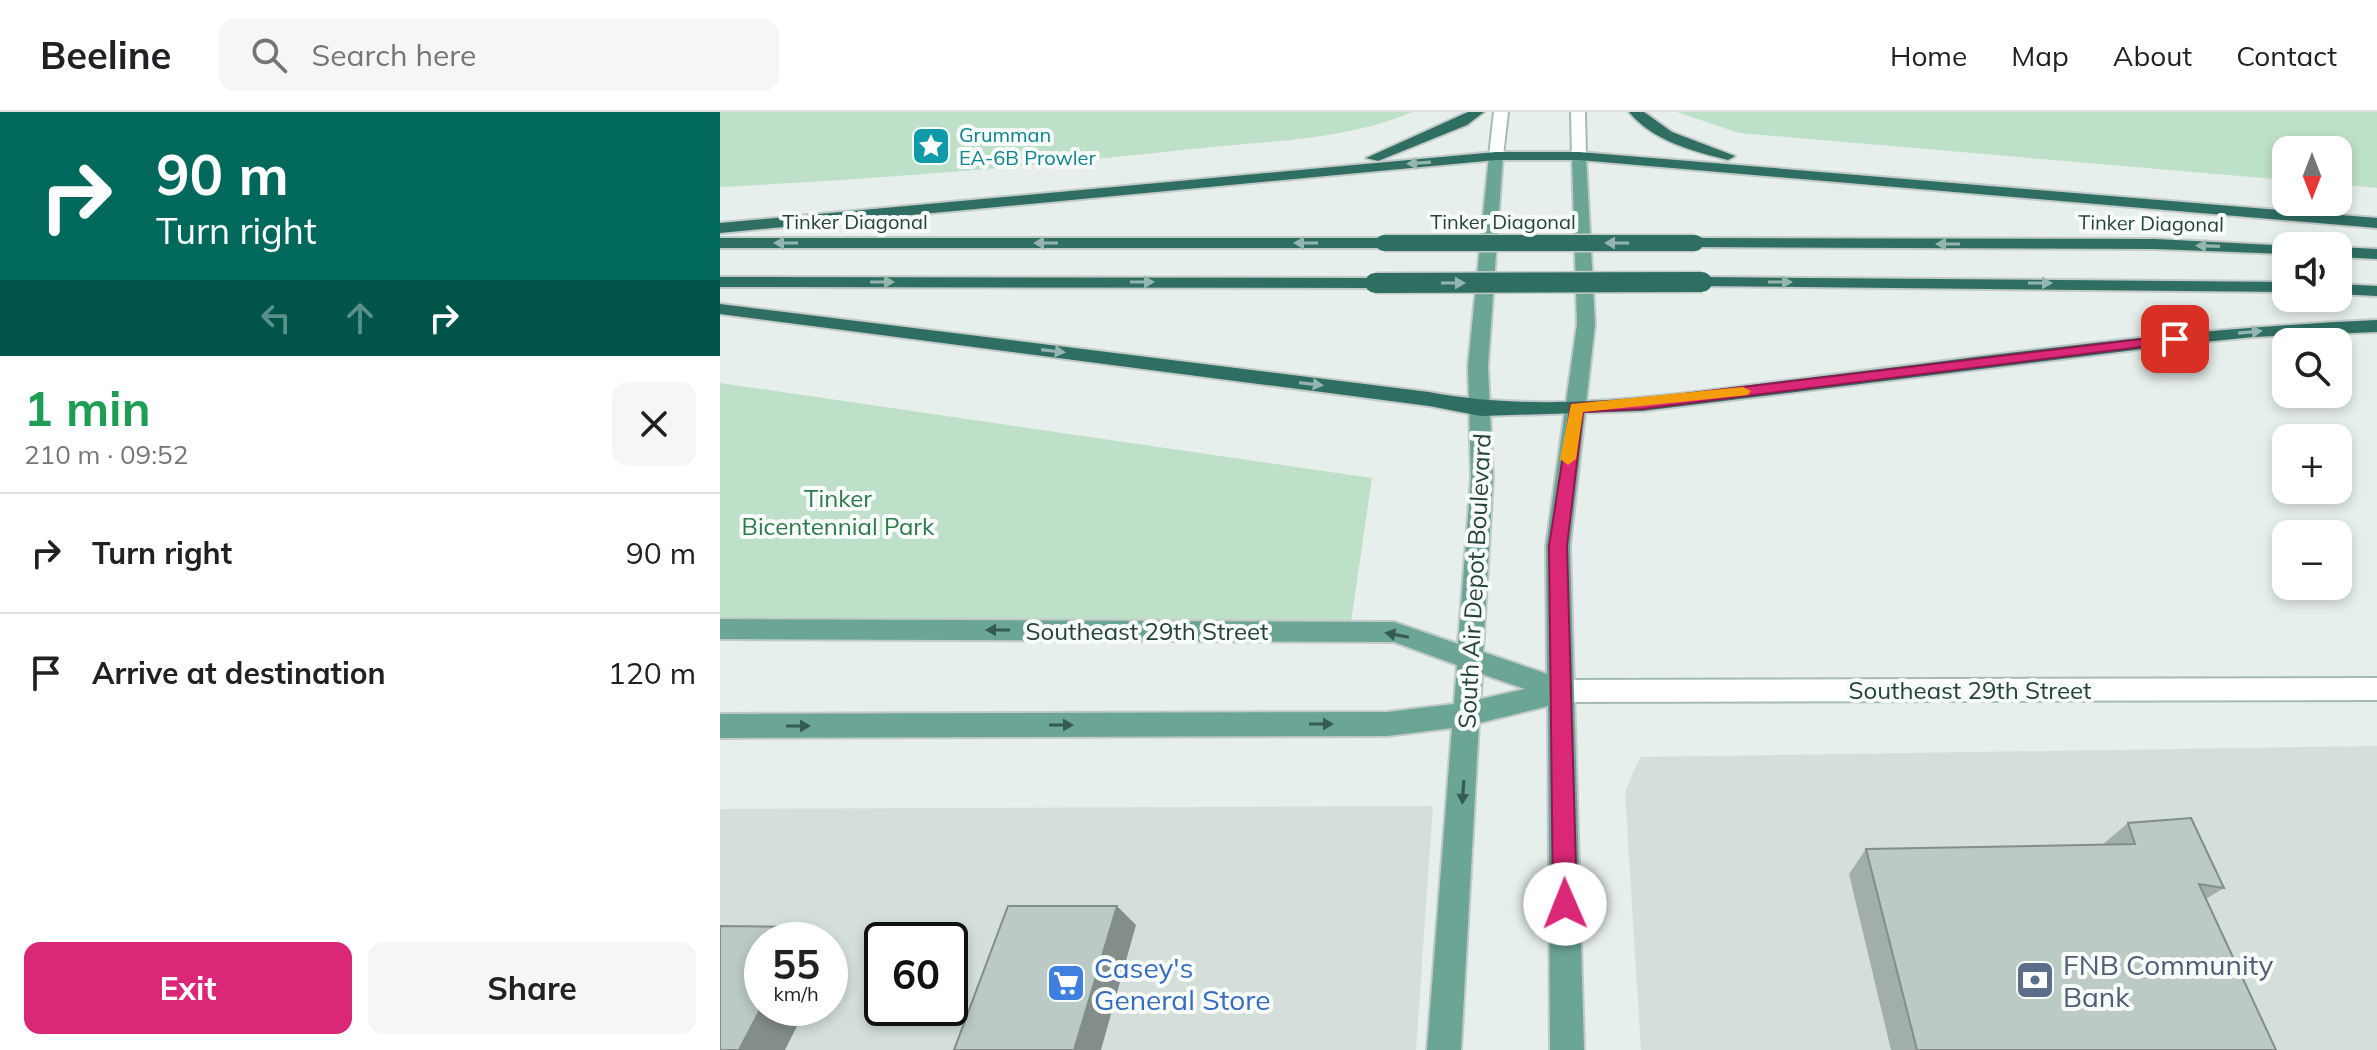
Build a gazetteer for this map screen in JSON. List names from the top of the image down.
{
  "streets": {
    "highway": ["Tinker Diagonal"],
    "main road": ["South Air Depot Boulevard", "Southeast 29th Street"]
  },
  "crossings": [
    ["South Air Depot Boulevard", "Southeast 29th Street"]
  ],
  "parks": ["Tinker Bicentennial Park"],
  "places": {
    "place": ["Grumman EA-6B Prowler"],
    "bank": ["FNB Community Bank"],
    "supermarket": ["Casey's General Store"]
  },
  "north": "bottom",
  "page": {
    "header": "Beeline",
    "search": "Search here",
    "nav": [
      "Home",
      "Map",
      "About",
      "Contact"
    ],
    "turn": ["90 m", "Turn right"],
    "map_buttons": ["+", "−"],
    "heading": ["1 min", "210 m · 09:52"],
    "list": [
      {
        "name": "Turn right",
        "value": "90 m"
      },
      {
        "name": "Arrive at destination",
        "value": "120 m"
      }
    ],
    "speed": "55 km/h",
    "limit": "60",
    "buttons": ["Exit", "Share"]
  }
}
